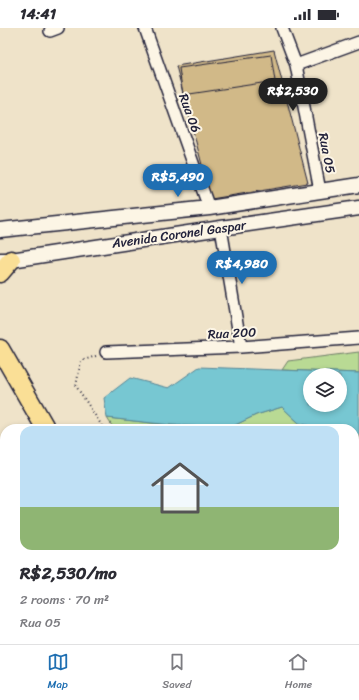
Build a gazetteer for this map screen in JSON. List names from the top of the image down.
{
  "streets": {
    "street": [
      "Rua 06",
      "Rua 05",
      "Avenida Coronel Gaspar",
      "Rua 200"
    ]
  },
  "crossings": [
    ["Rua 06", "Avenida Coronel Gaspar"],
    ["Rua 05", "Avenida Coronel Gaspar"]
  ],
  "page": {
    "status": "14:41",
    "price": ["R$2,530", "R$5,490", "R$4,980"],
    "list": [
      {
        "name": "R$2,530/mo",
        "note": "2 rooms · 70 m² · Rua 05"
      }
    ],
    "tabs": ["Map", "Saved", "Home"]
  }
}
